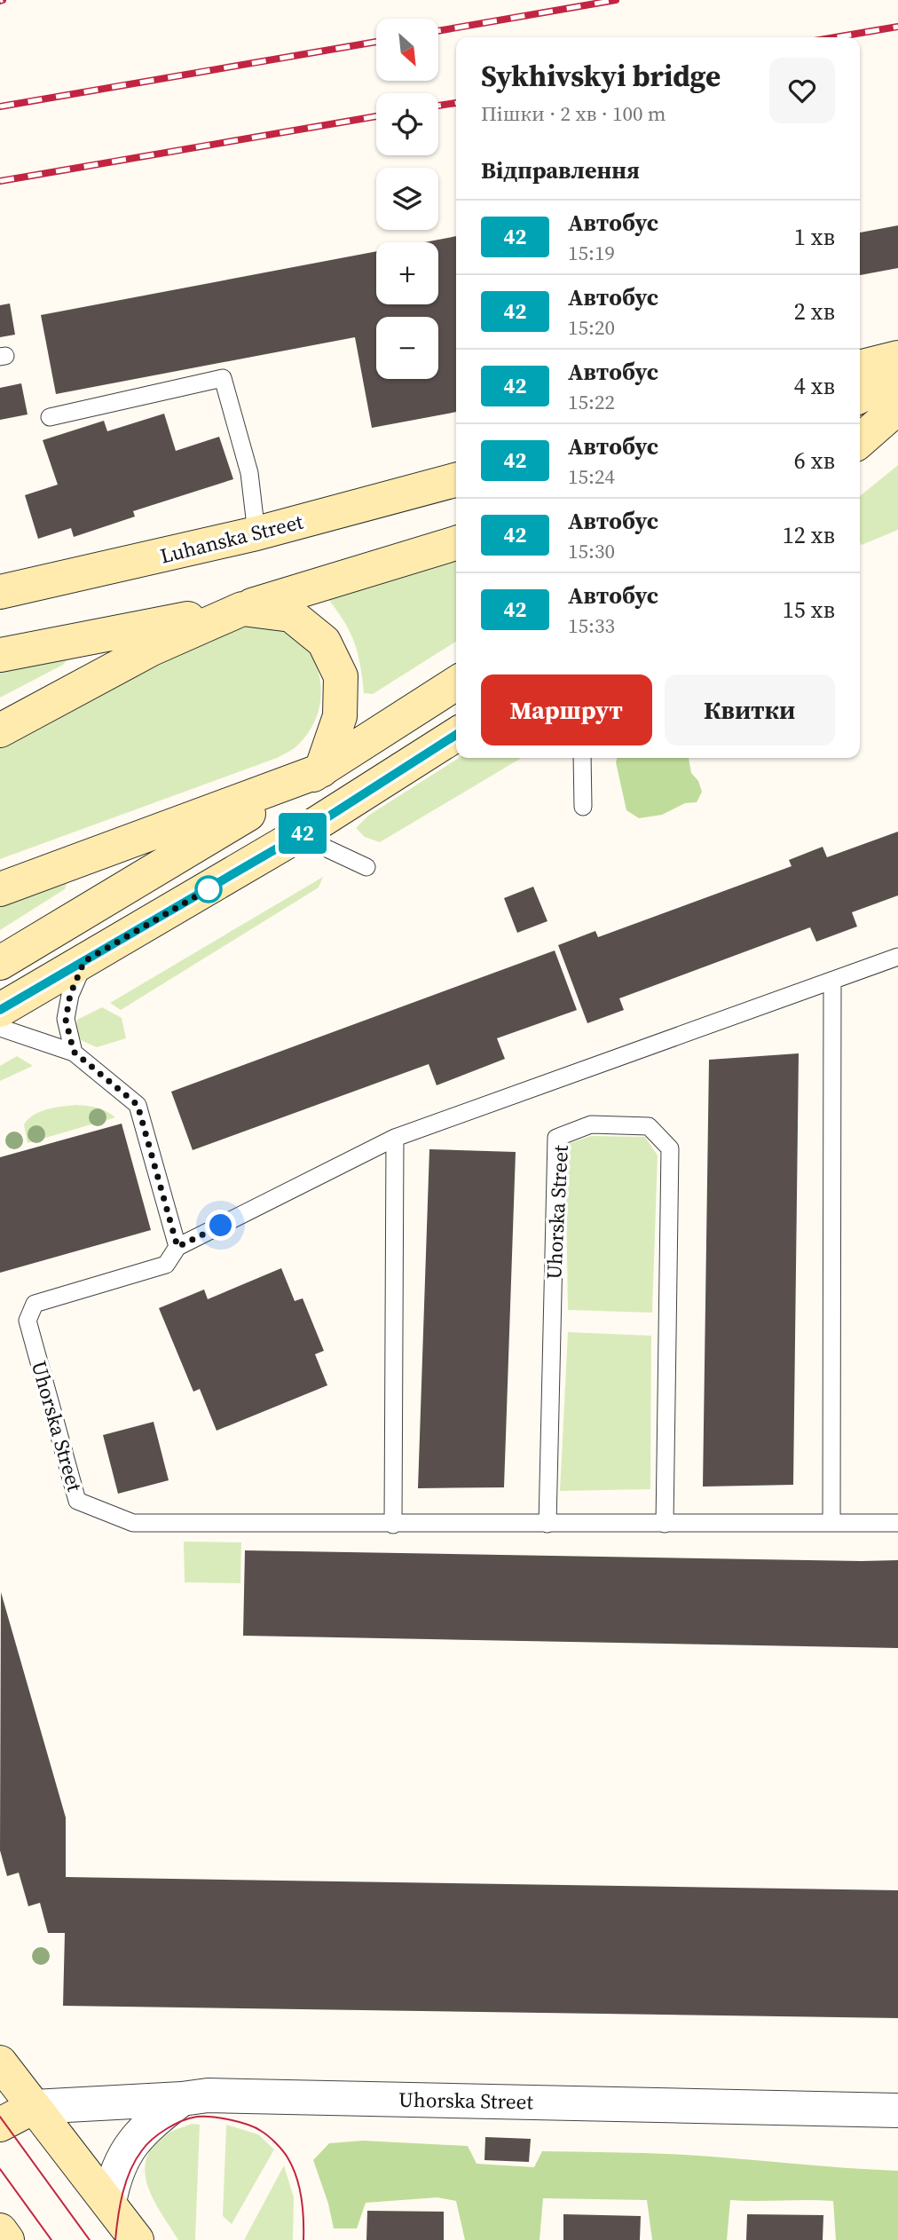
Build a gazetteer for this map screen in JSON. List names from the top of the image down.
{
  "streets": {
    "main road": ["Luhanska Street"],
    "street": ["Uhorska Street"]
  },
  "lines": ["bus line 42"],
  "north": "bottom right",
  "page": {
    "on_map": "42",
    "map_buttons": ["+", "−"],
    "heading": [
      ["Sykhivskyi bridge", "Пішки · 2 хв · 100 m"],
      "Відправлення"
    ],
    "list": [
      {
        "mark": "42",
        "name": "Автобус",
        "note": "15:19",
        "value": "1 хв"
      },
      {
        "mark": "42",
        "name": "Автобус",
        "note": "15:20",
        "value": "2 хв"
      },
      {
        "mark": "42",
        "name": "Автобус",
        "note": "15:22",
        "value": "4 хв"
      },
      {
        "mark": "42",
        "name": "Автобус",
        "note": "15:24",
        "value": "6 хв"
      },
      {
        "mark": "42",
        "name": "Автобус",
        "note": "15:30",
        "value": "12 хв"
      },
      {
        "mark": "42",
        "name": "Автобус",
        "note": "15:33",
        "value": "15 хв"
      }
    ],
    "buttons": ["Маршрут", "Квитки"]
  }
}
